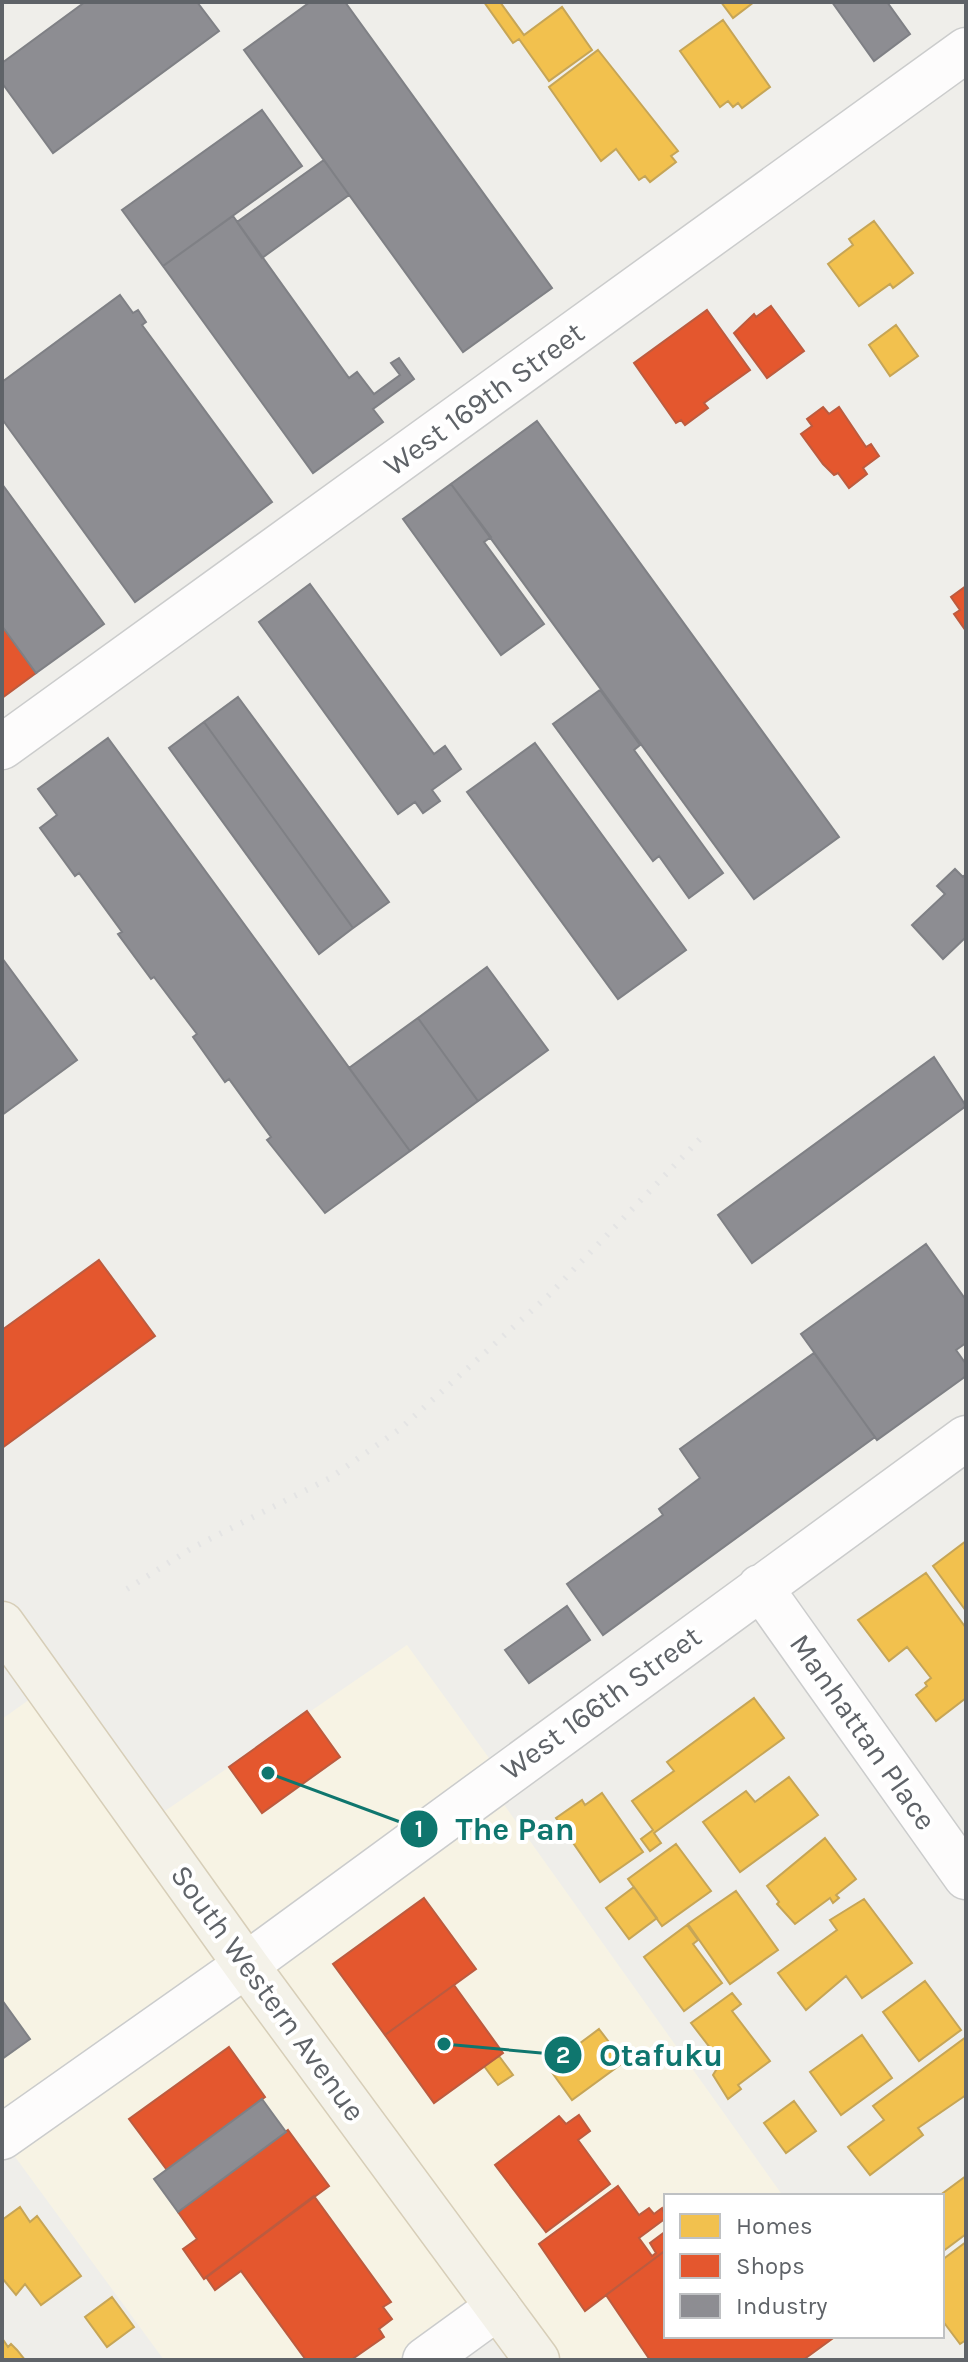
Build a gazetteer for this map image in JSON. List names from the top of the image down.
{
  "streets": {
    "main road": ["South Western Avenue"],
    "street": ["West 169th Street", "West 166th Street", "Manhattan Place"]
  },
  "crossings": [
    ["West 166th Street", "Manhattan Place"],
    ["West 166th Street", "South Western Avenue"]
  ],
  "places": ["The Pan", "Otafuku"],
  "legend": ["Homes", "Shops", "Industry"]
}
